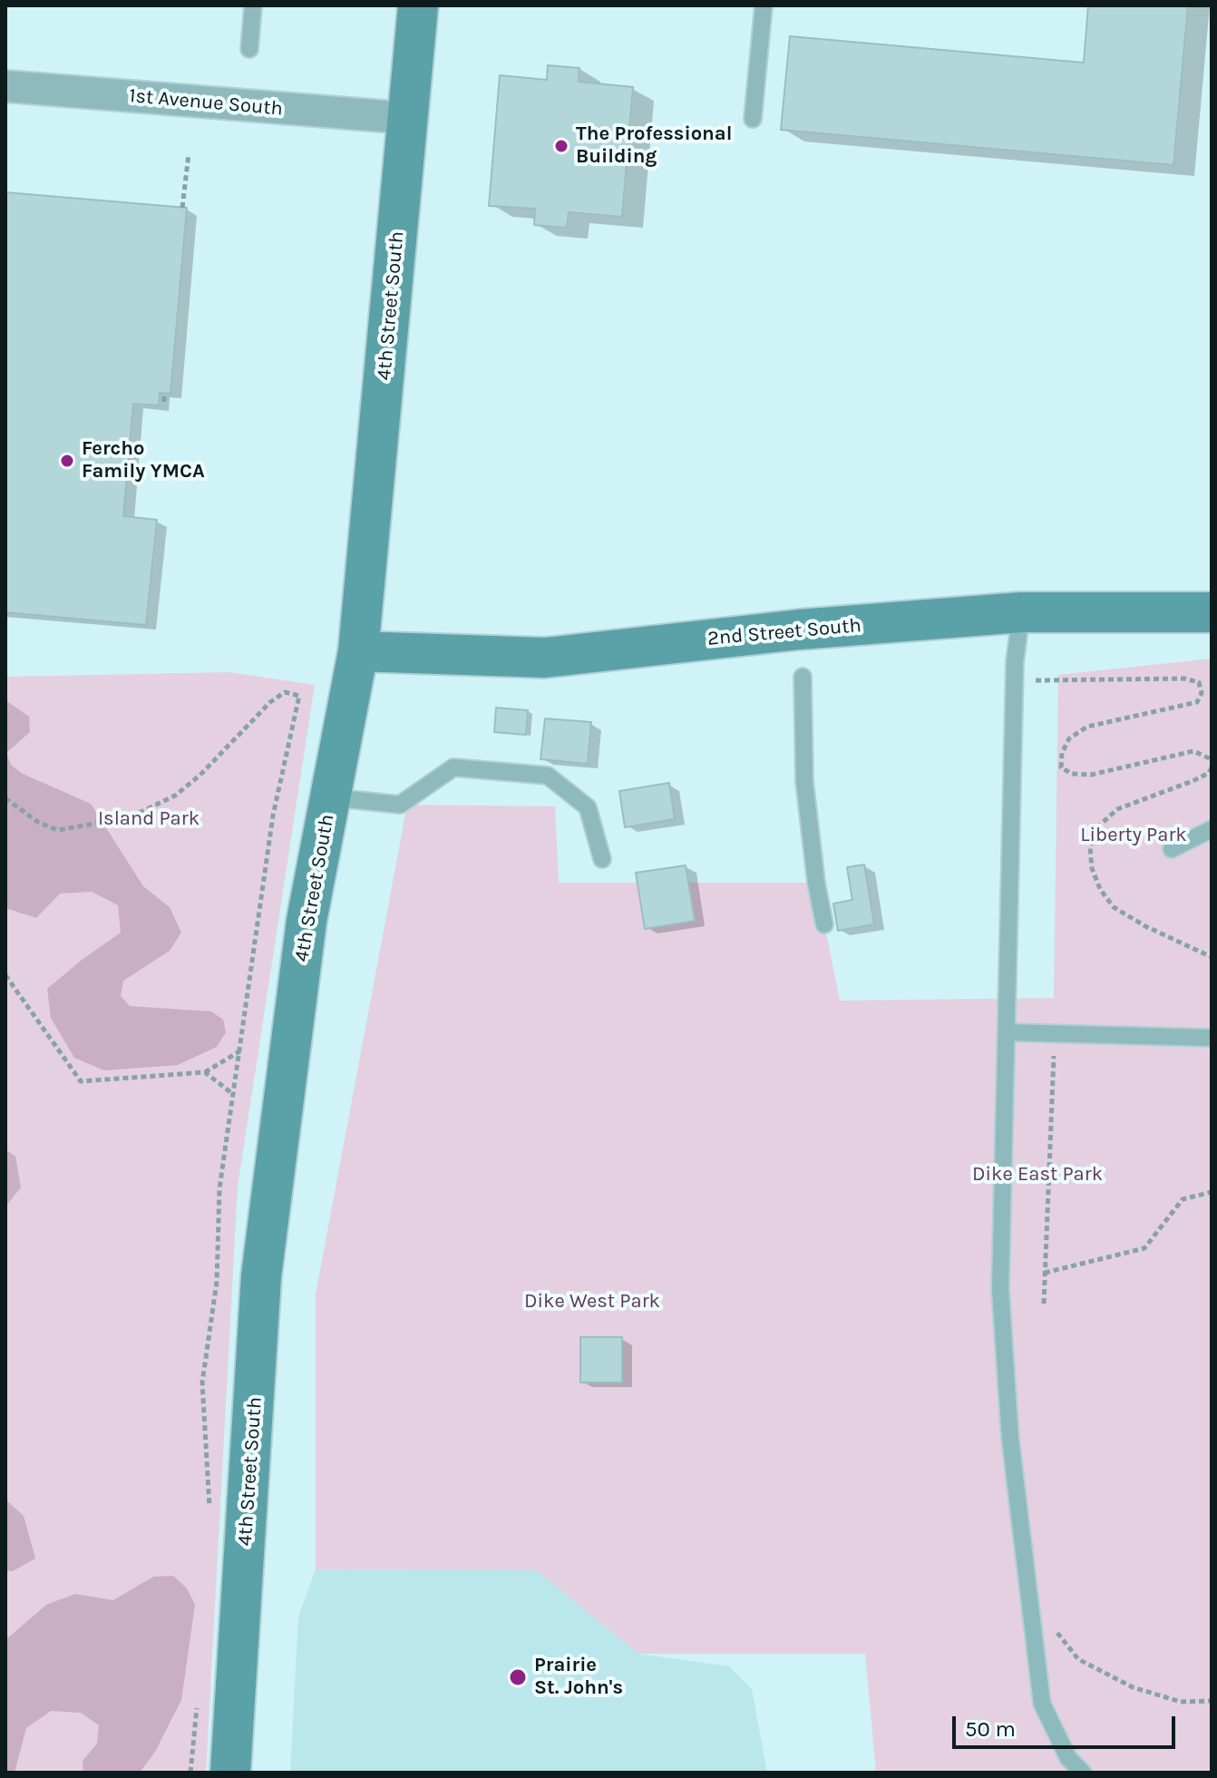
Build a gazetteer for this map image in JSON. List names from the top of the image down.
{
  "streets": {
    "street": ["1st Avenue South", "4th Street South", "2nd Street South"]
  },
  "crossings": [
    ["1st Avenue South", "4th Street South"],
    ["4th Street South", "2nd Street South"]
  ],
  "parks": [
    "Island Park",
    "Liberty Park",
    "Dike East Park",
    "Dike West Park"
  ],
  "places": ["The Professional Building", "Fercho Family YMCA", "Prairie St. John's"],
  "scale_bar": "50 m"
}
